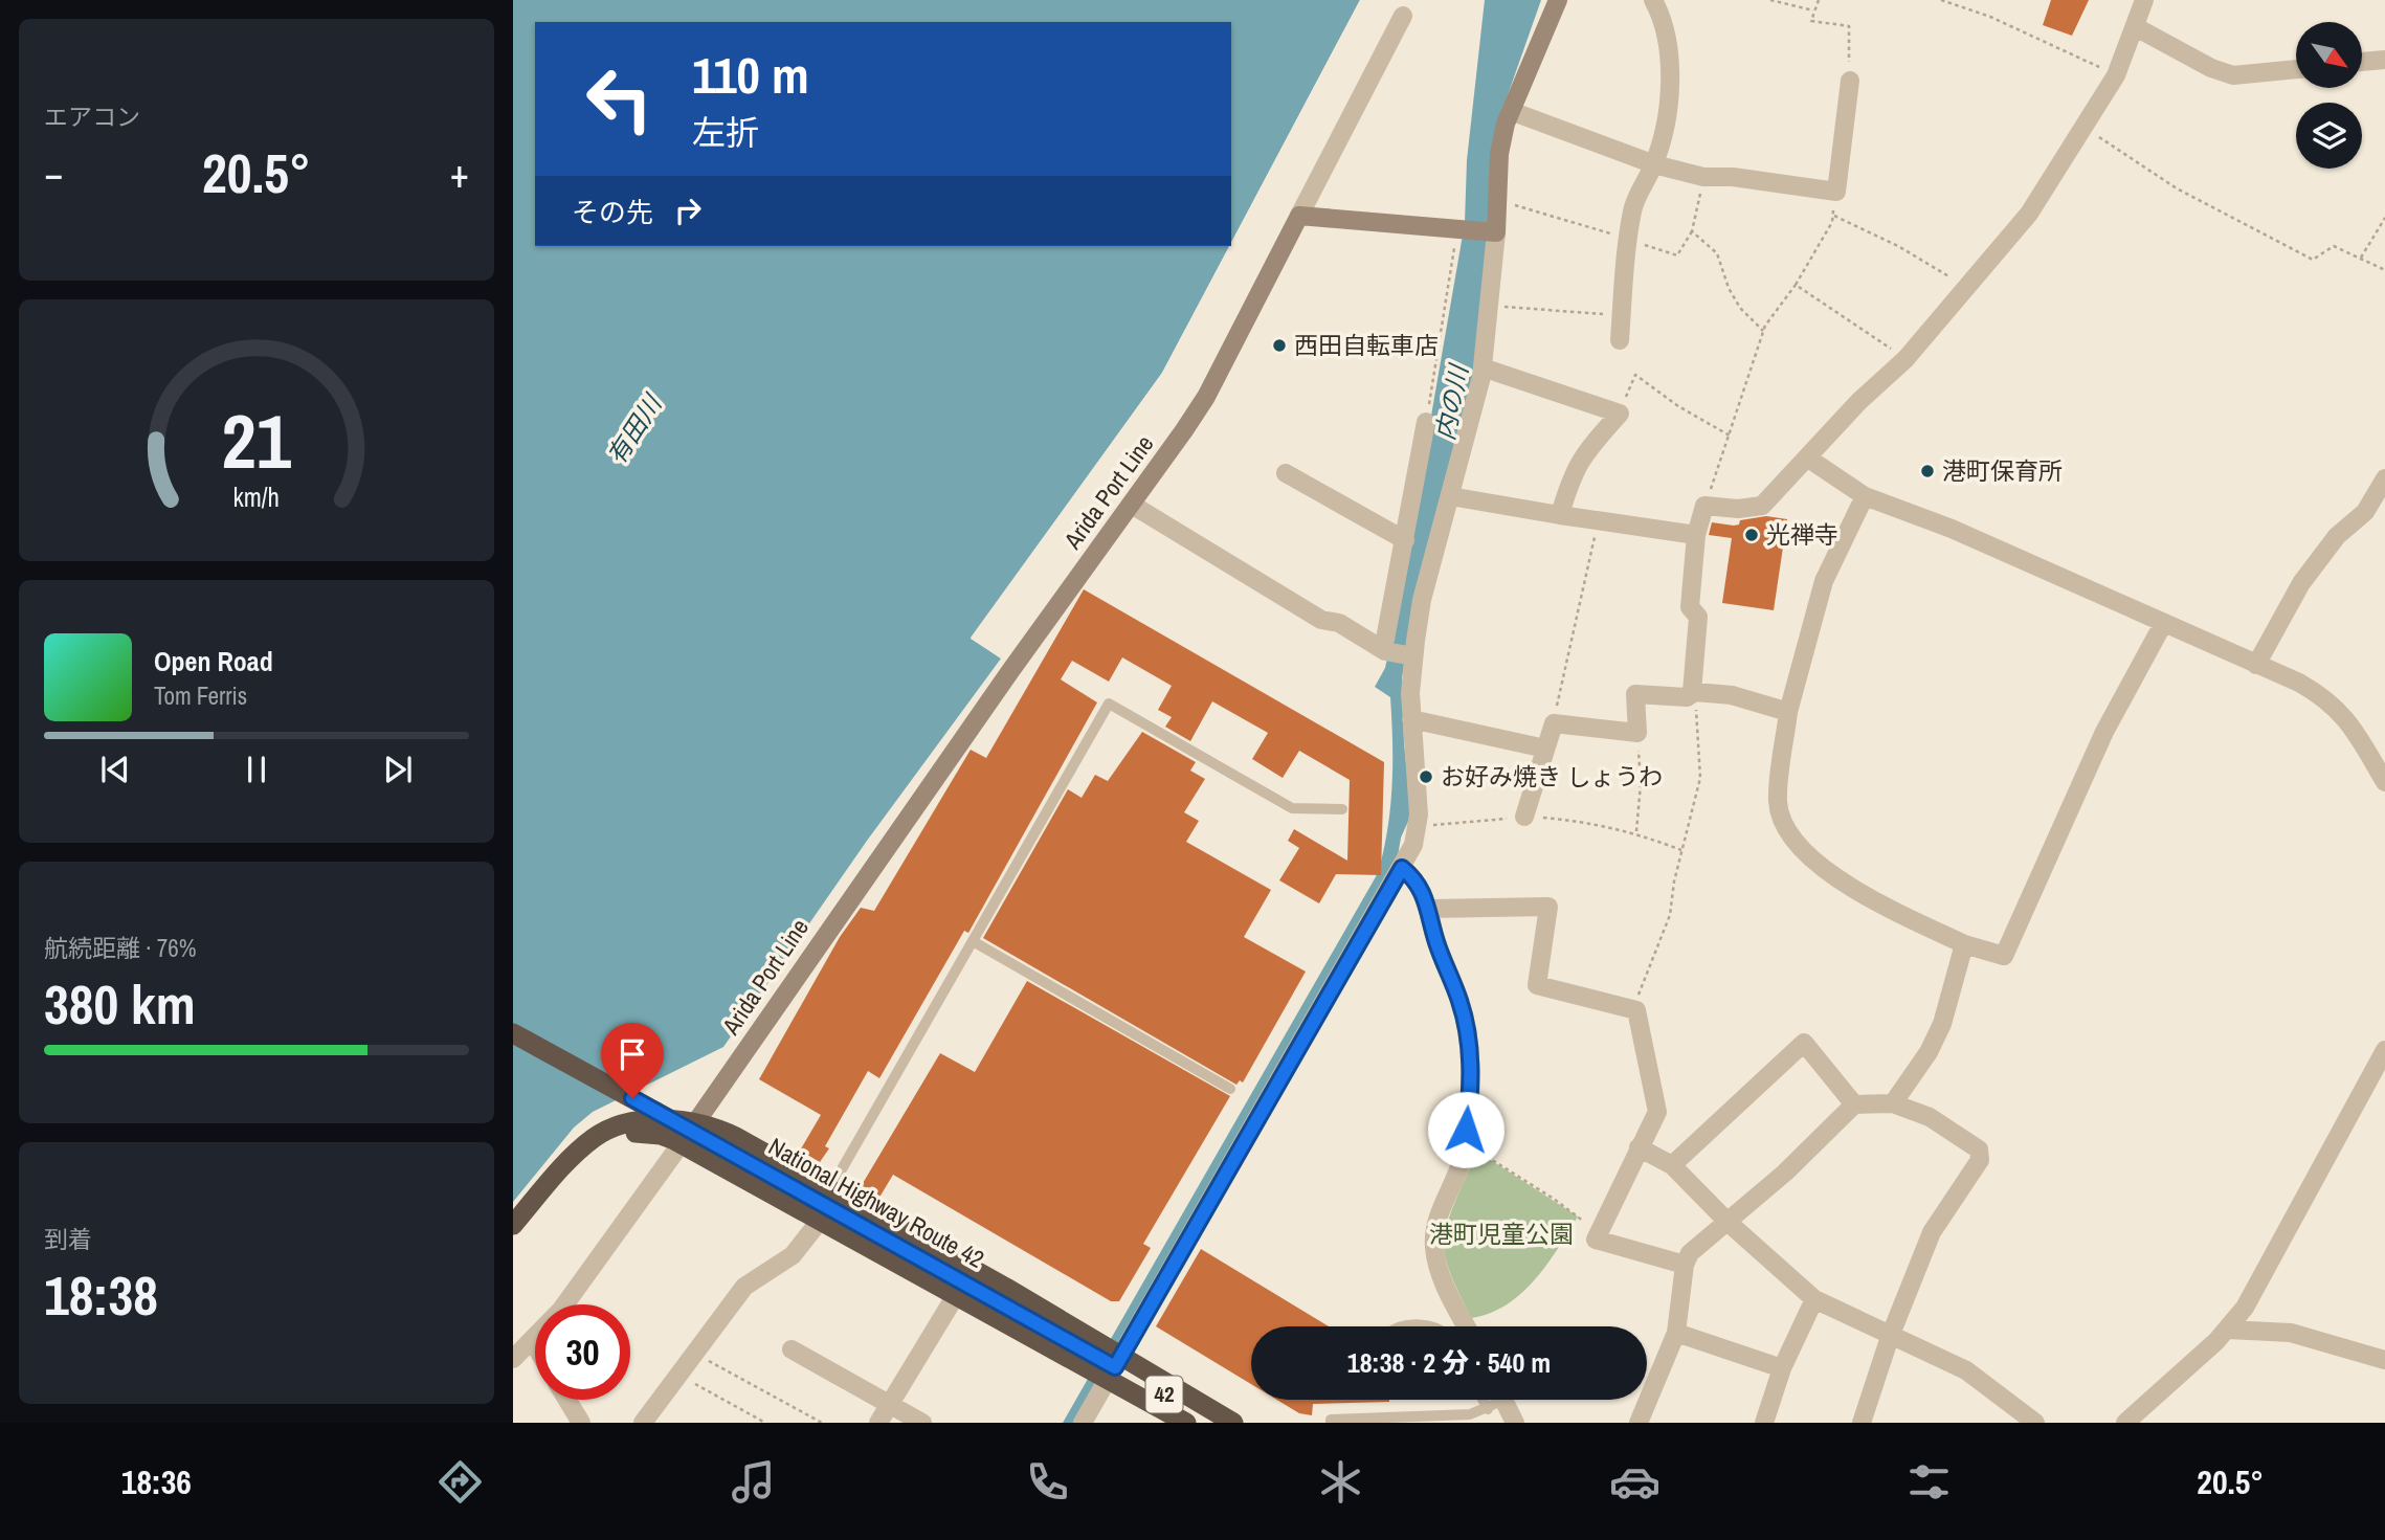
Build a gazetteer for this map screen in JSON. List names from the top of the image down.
{
  "streets": {
    "highway": ["National Highway Route 42", "42"],
    "main road": ["Arida Port Line"]
  },
  "water": ["内の川", "有田川"],
  "parks": ["港町児童公園"],
  "places": [
    "西田自転車店",
    "港町保育所",
    "光禅寺",
    "お好み焼き しょうわ"
  ],
  "north": "bottom right",
  "page": {
    "tile": [
      "エアコン",
      ["航続距離 · 76%", "380 km"],
      ["到着", "18:38"]
    ],
    "turn": ["110 m", "左折"],
    "heat": ["−", "20.5°", "+"],
    "then": "その先",
    "song": ["Open Road", "Tom Ferris"],
    "limit": "30",
    "trip": "18:38 · 2 分 · 540 m",
    "tabs": ["18:36", "20.5°"],
    "gauge": ["21", "km/h"]
  }
}
